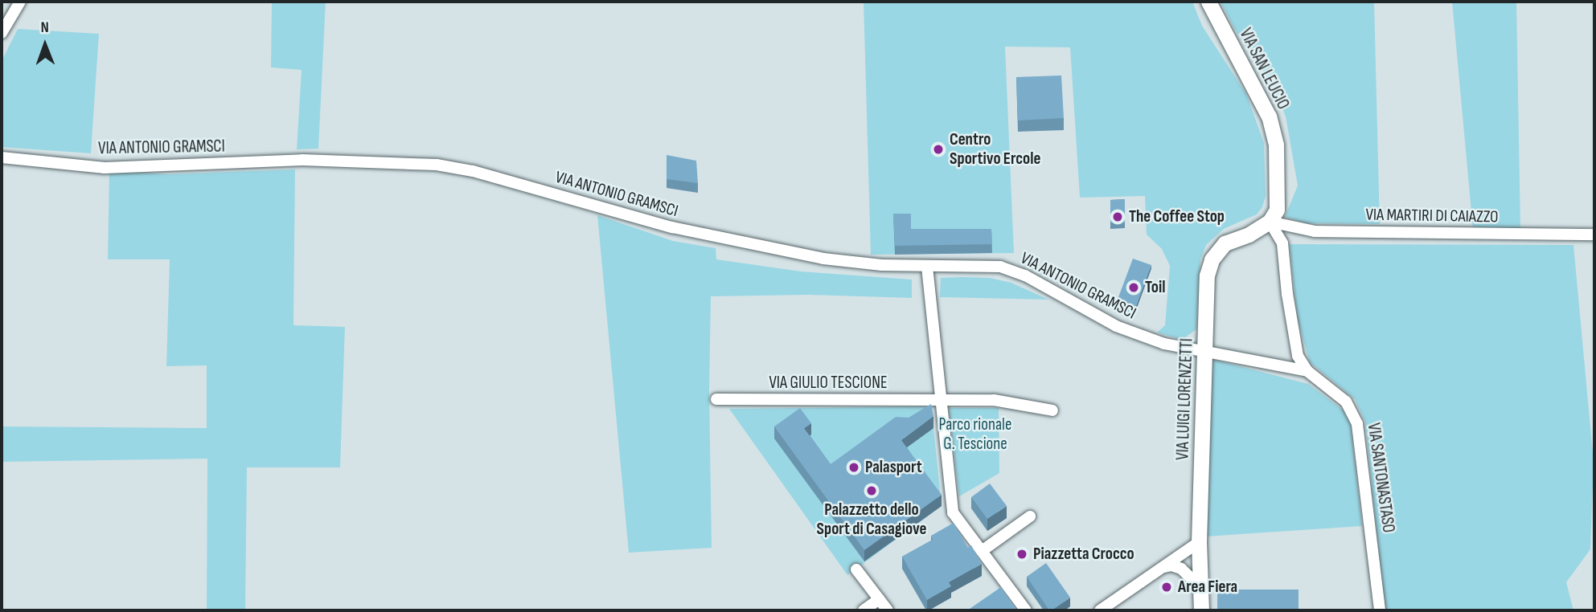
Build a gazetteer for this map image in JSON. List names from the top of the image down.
{
  "streets": {
    "street": [
      "VIA SAN LEUCIO",
      "VIA ANTONIO GRAMSCI",
      "VIA MARTIRI DI CAIAZZO",
      "VIA GIULIO TESCIONE",
      "VIA LUIGI LORENZETTI",
      "VIA SANTONASTASO"
    ]
  },
  "crossings": [
    ["VIA SAN LEUCIO", "VIA MARTIRI DI CAIAZZO"],
    ["VIA SAN LEUCIO", "VIA LUIGI LORENZETTI"],
    ["VIA SAN LEUCIO", "VIA SANTONASTASO"],
    ["VIA ANTONIO GRAMSCI", "VIA LUIGI LORENZETTI"],
    ["VIA ANTONIO GRAMSCI", "VIA SANTONASTASO"],
    ["VIA MARTIRI DI CAIAZZO", "VIA LUIGI LORENZETTI"],
    ["VIA MARTIRI DI CAIAZZO", "VIA SANTONASTASO"],
    ["VIA LUIGI LORENZETTI", "VIA SANTONASTASO"]
  ],
  "parks": ["Parco rionale G. Tescione"],
  "places": [
    "Centro Sportivo Ercole",
    "The Coffee Stop",
    "Toil",
    "Palasport",
    "Palazzetto dello Sport di Casagiove",
    "Piazzetta Crocco",
    "Area Fiera"
  ],
  "north": "top"
}
